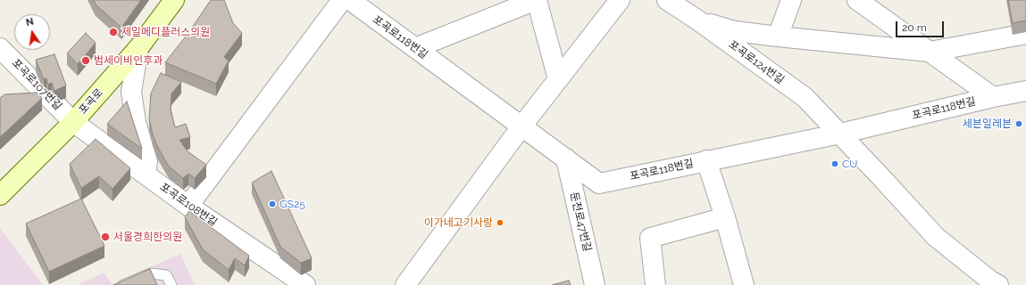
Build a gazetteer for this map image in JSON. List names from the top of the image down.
{
  "streets": {
    "street": [
      "포곡로118번길",
      "포곡로124번길",
      "포곡로107번길",
      "포곡로",
      "포곡로108번길",
      "둔전로47번길"
    ]
  },
  "crossings": [
    ["포곡로118번길", "포곡로124번길"],
    ["포곡로118번길", "둔전로47번길"],
    ["포곡로107번길", "포곡로"],
    ["포곡로107번길", "포곡로108번길"],
    ["포곡로", "포곡로108번길"]
  ],
  "places": [
    "제일메디플러스의원",
    "범세이비인후과",
    "세븐일레븐",
    "CU",
    "GS25",
    "이가네고기사랑",
    "서울경희한의원"
  ],
  "scale_bar": "20 m",
  "north": "top"
}
